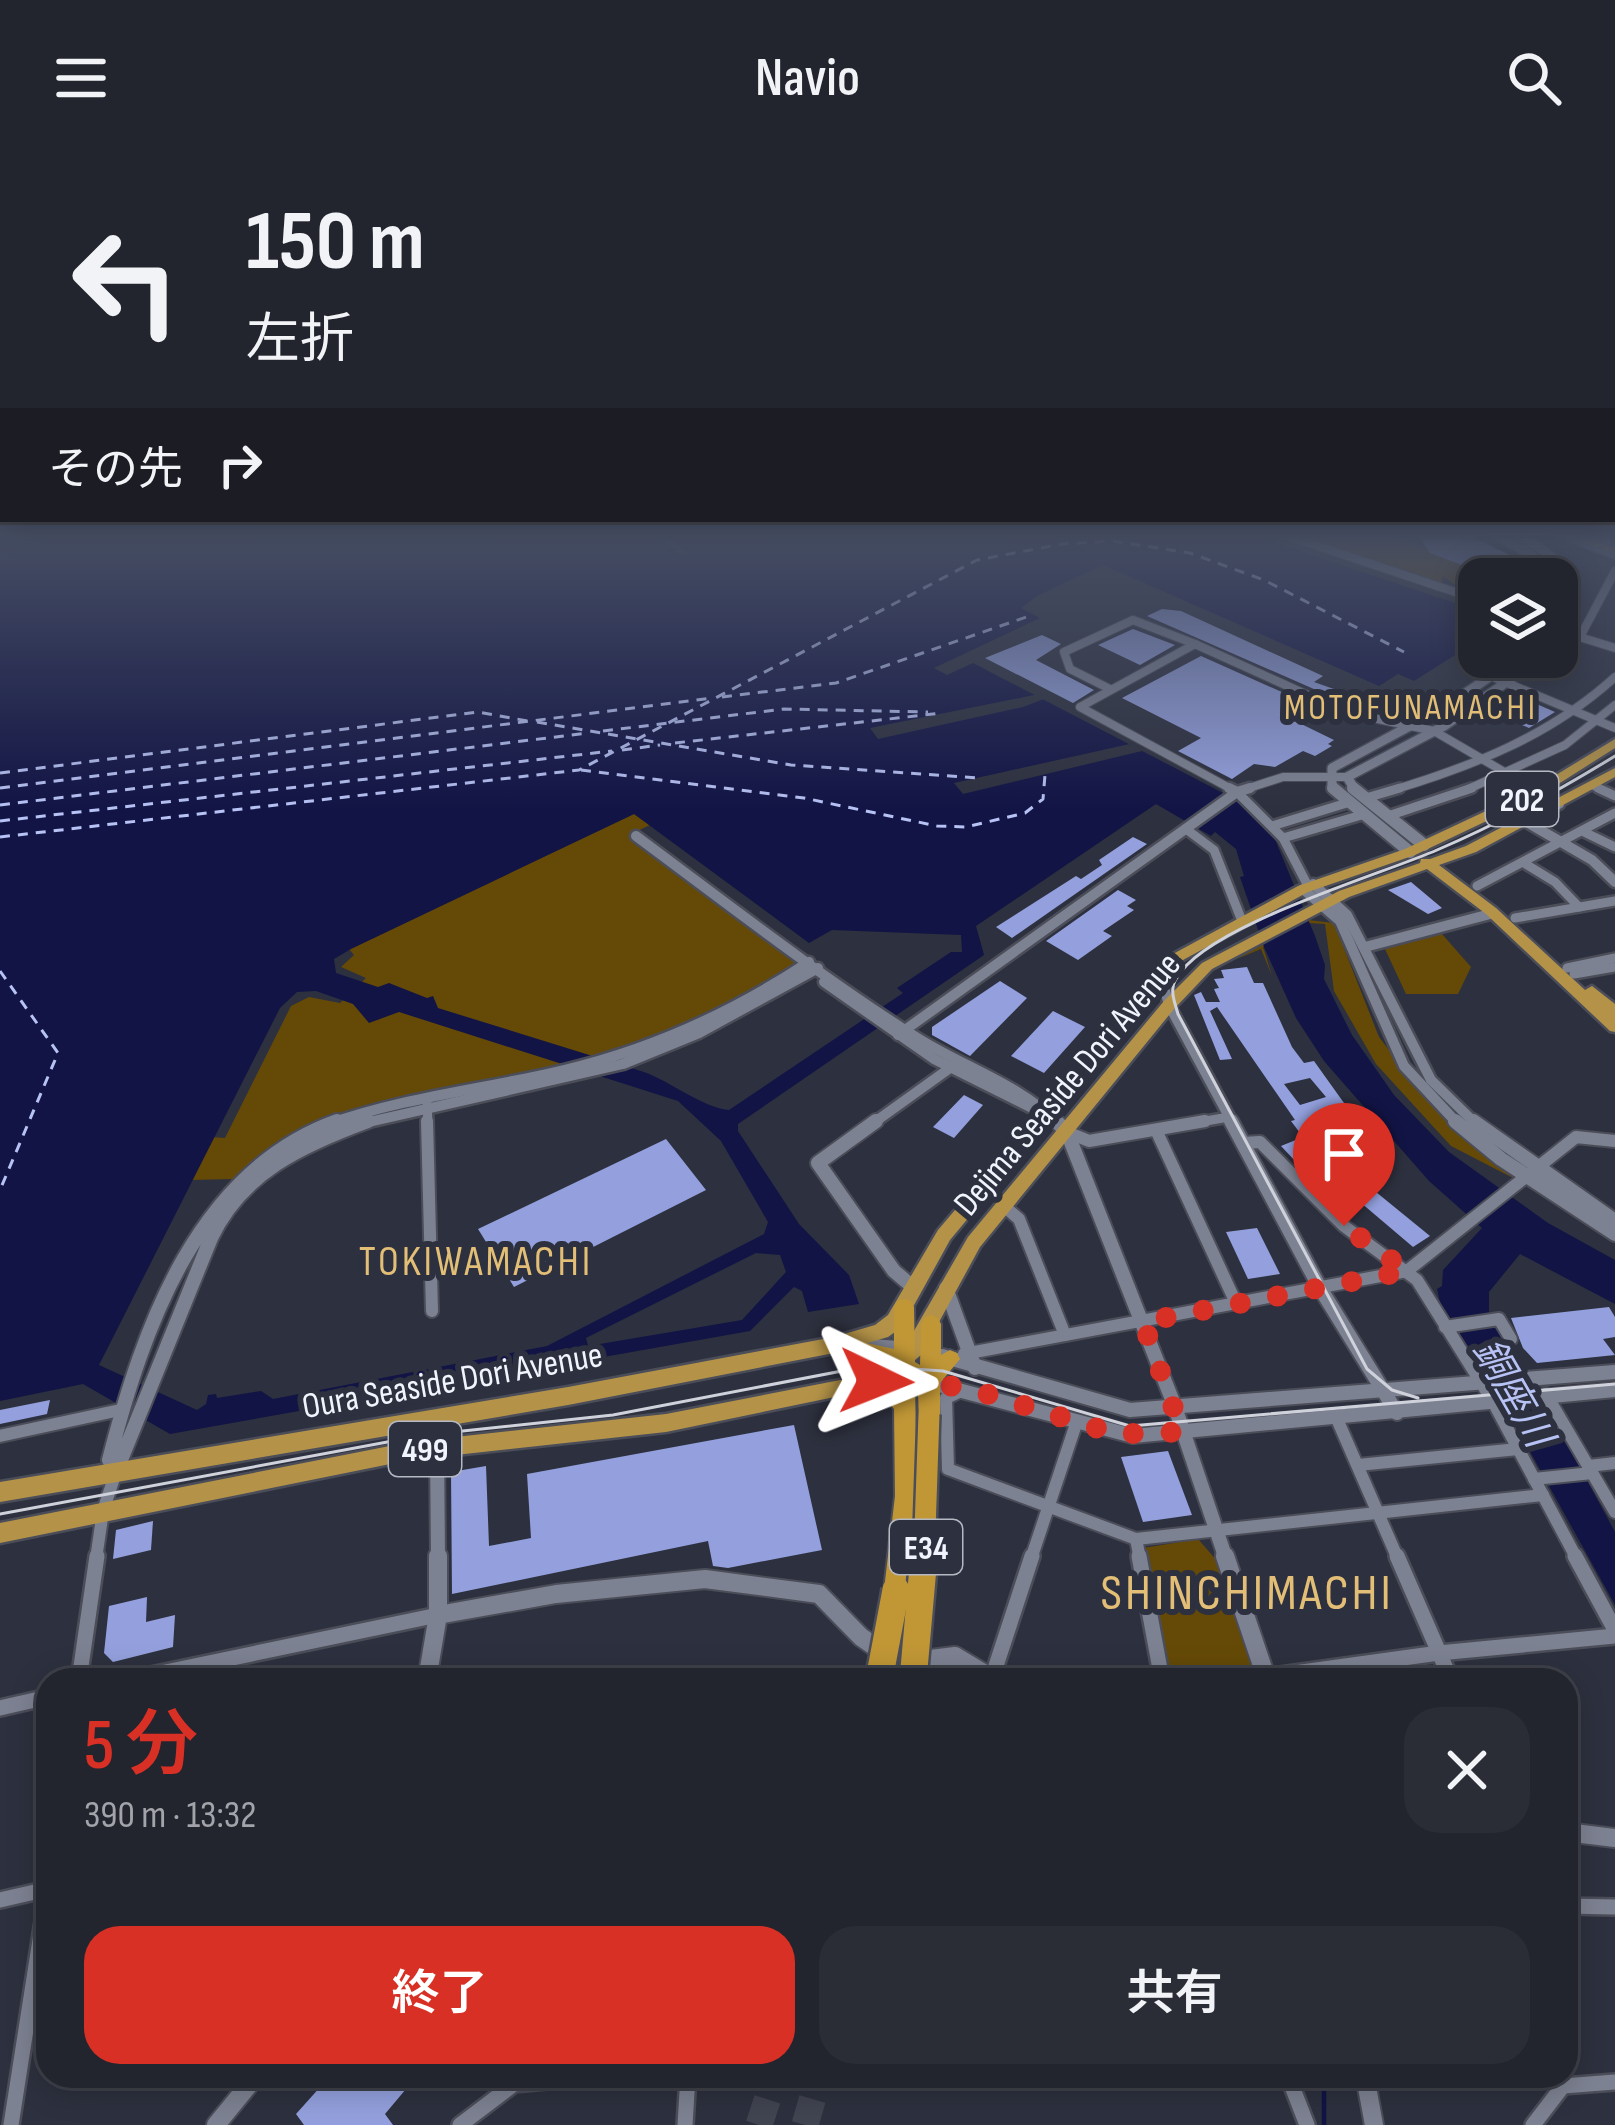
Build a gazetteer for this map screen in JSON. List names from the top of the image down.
{
  "streets": {
    "highway": [
      "202",
      "Dejima Seaside Dori Avenue",
      "Oura Seaside Dori Avenue",
      "499",
      "E34"
    ]
  },
  "crossings": [
    ["202", "Dejima Seaside Dori Avenue"],
    ["Dejima Seaside Dori Avenue", "Oura Seaside Dori Avenue"],
    ["Dejima Seaside Dori Avenue", "E34"],
    ["Oura Seaside Dori Avenue", "499"],
    ["Oura Seaside Dori Avenue", "E34"],
    ["499", "E34"]
  ],
  "districts": ["MOTOFUNAMACHI", "TOKIWAMACHI", "SHINCHIMACHI"],
  "water": ["銅座川"],
  "page": {
    "header": "Navio",
    "turn": ["150 m", "左折"],
    "then": "その先",
    "heading": ["5 分", "390 m · 13:32"],
    "buttons": ["終了", "共有"]
  }
}
